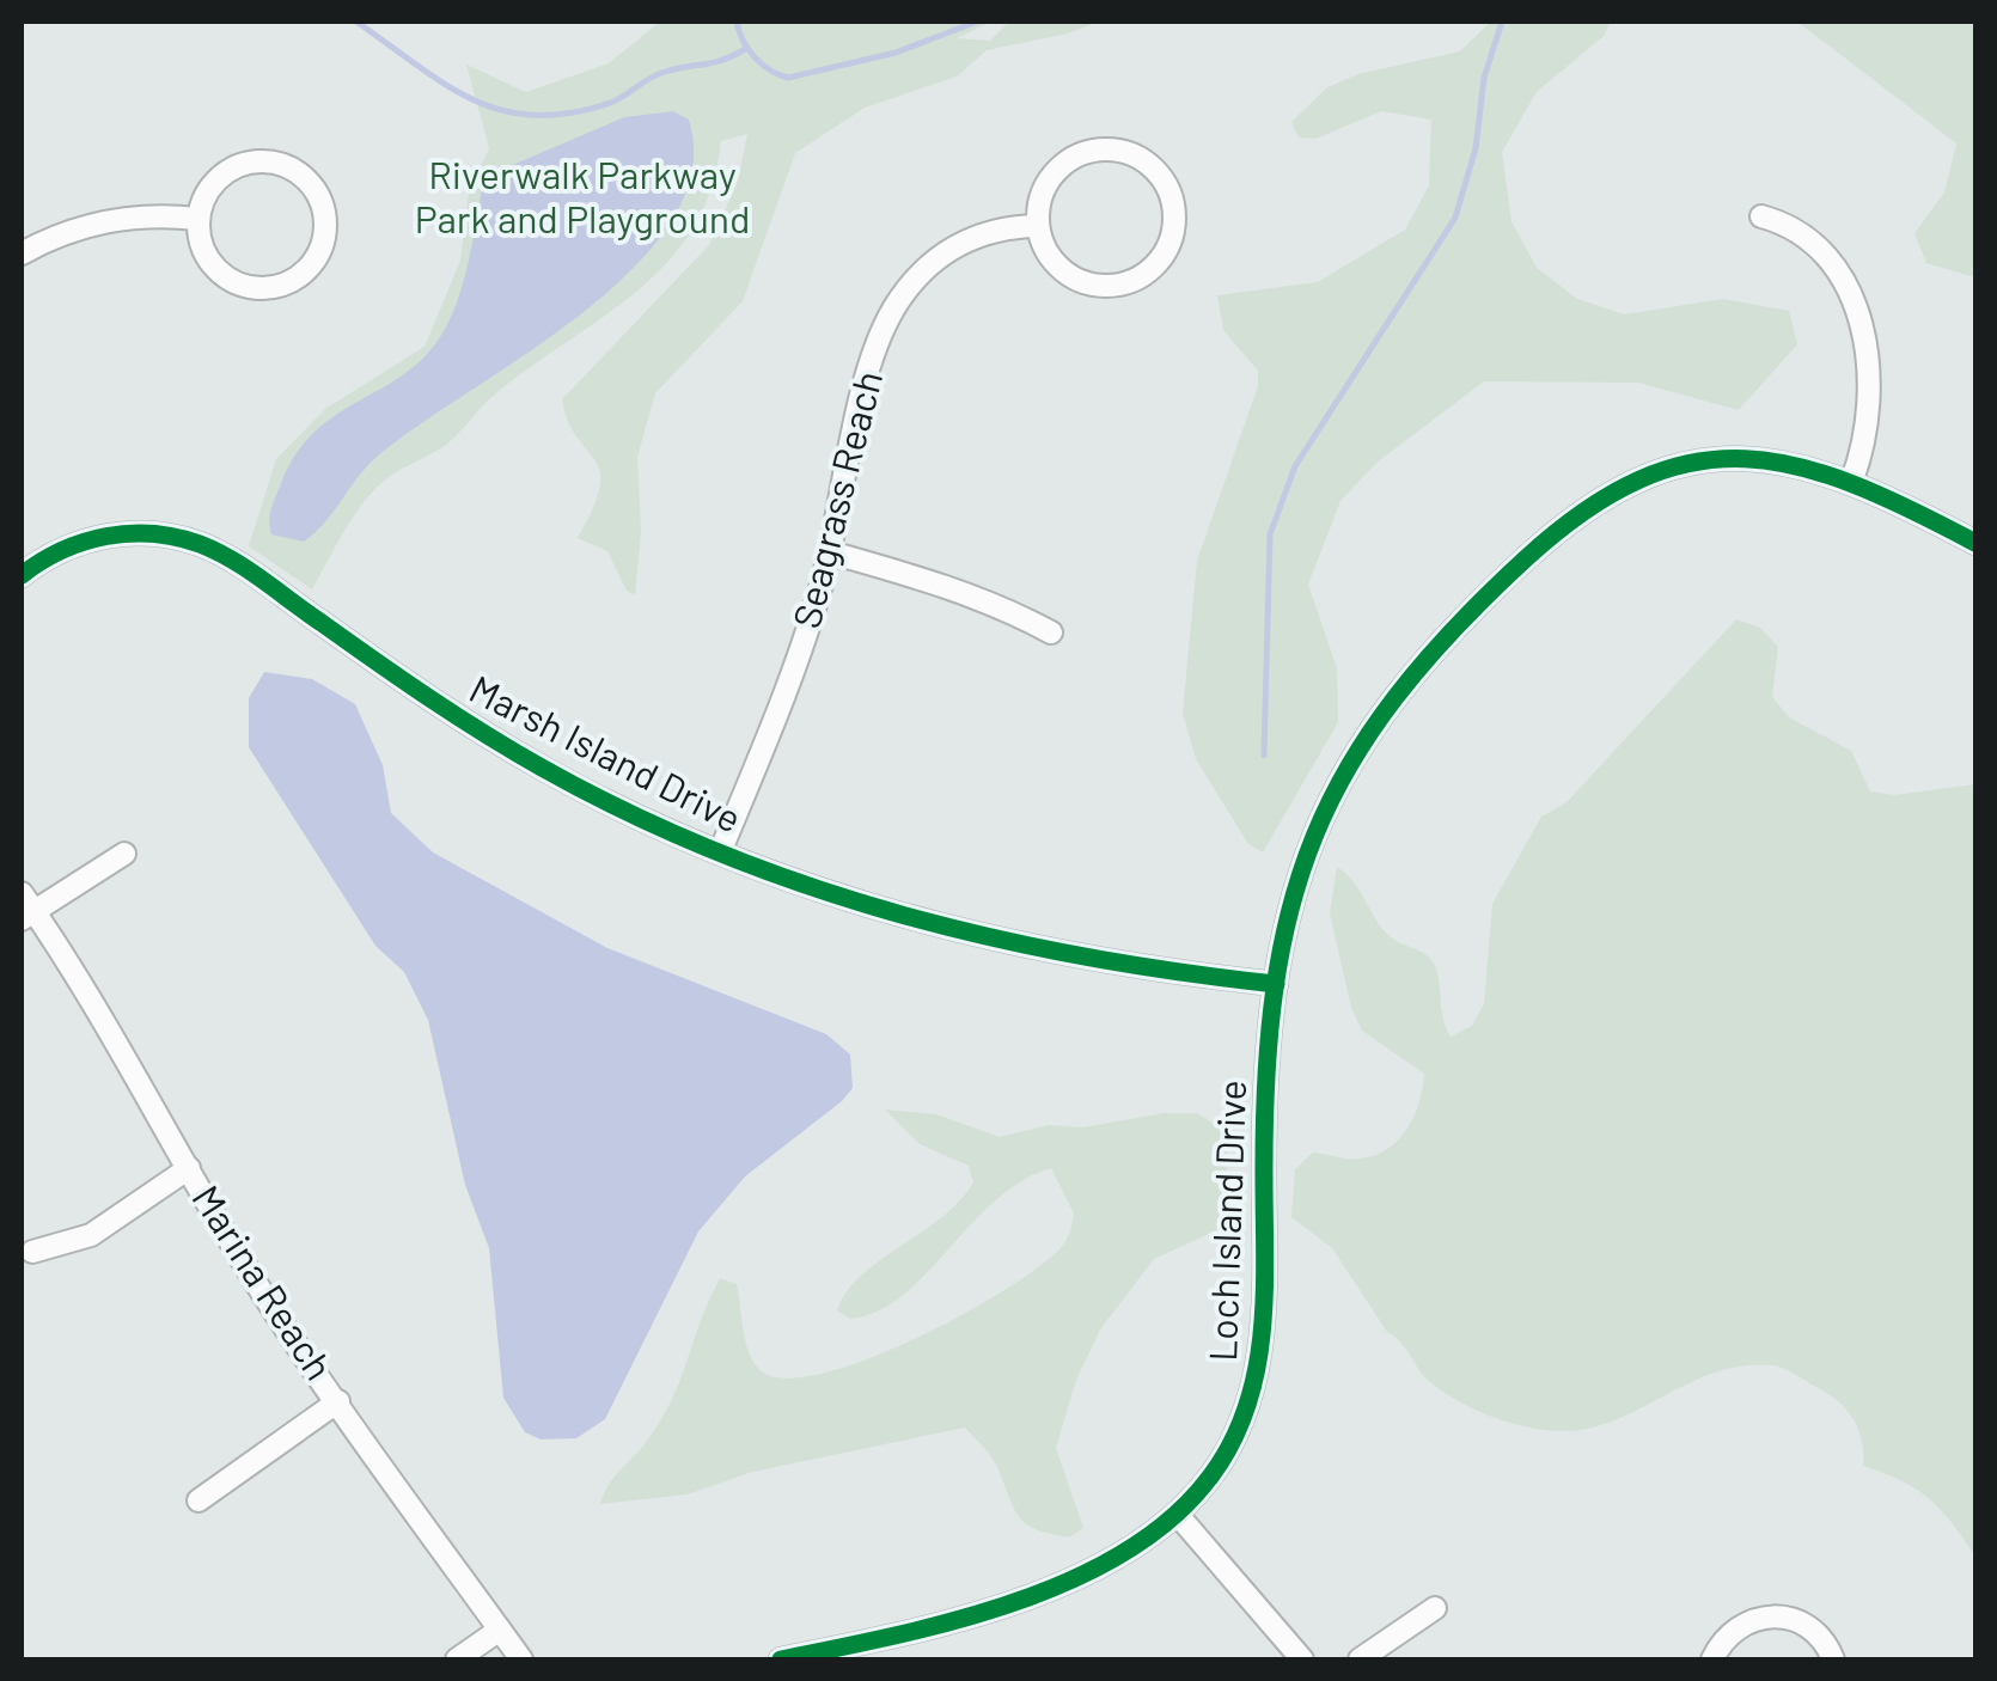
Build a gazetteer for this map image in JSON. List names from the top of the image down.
{
  "streets": {
    "street": [
      "Seagrass Reach",
      "Marsh Island Drive",
      "Loch Island Drive",
      "Marina Reach"
    ]
  },
  "crossings": [
    ["Seagrass Reach", "Marsh Island Drive"],
    ["Marsh Island Drive", "Loch Island Drive"]
  ],
  "parks": ["Riverwalk Parkway Park and Playground"]
}
